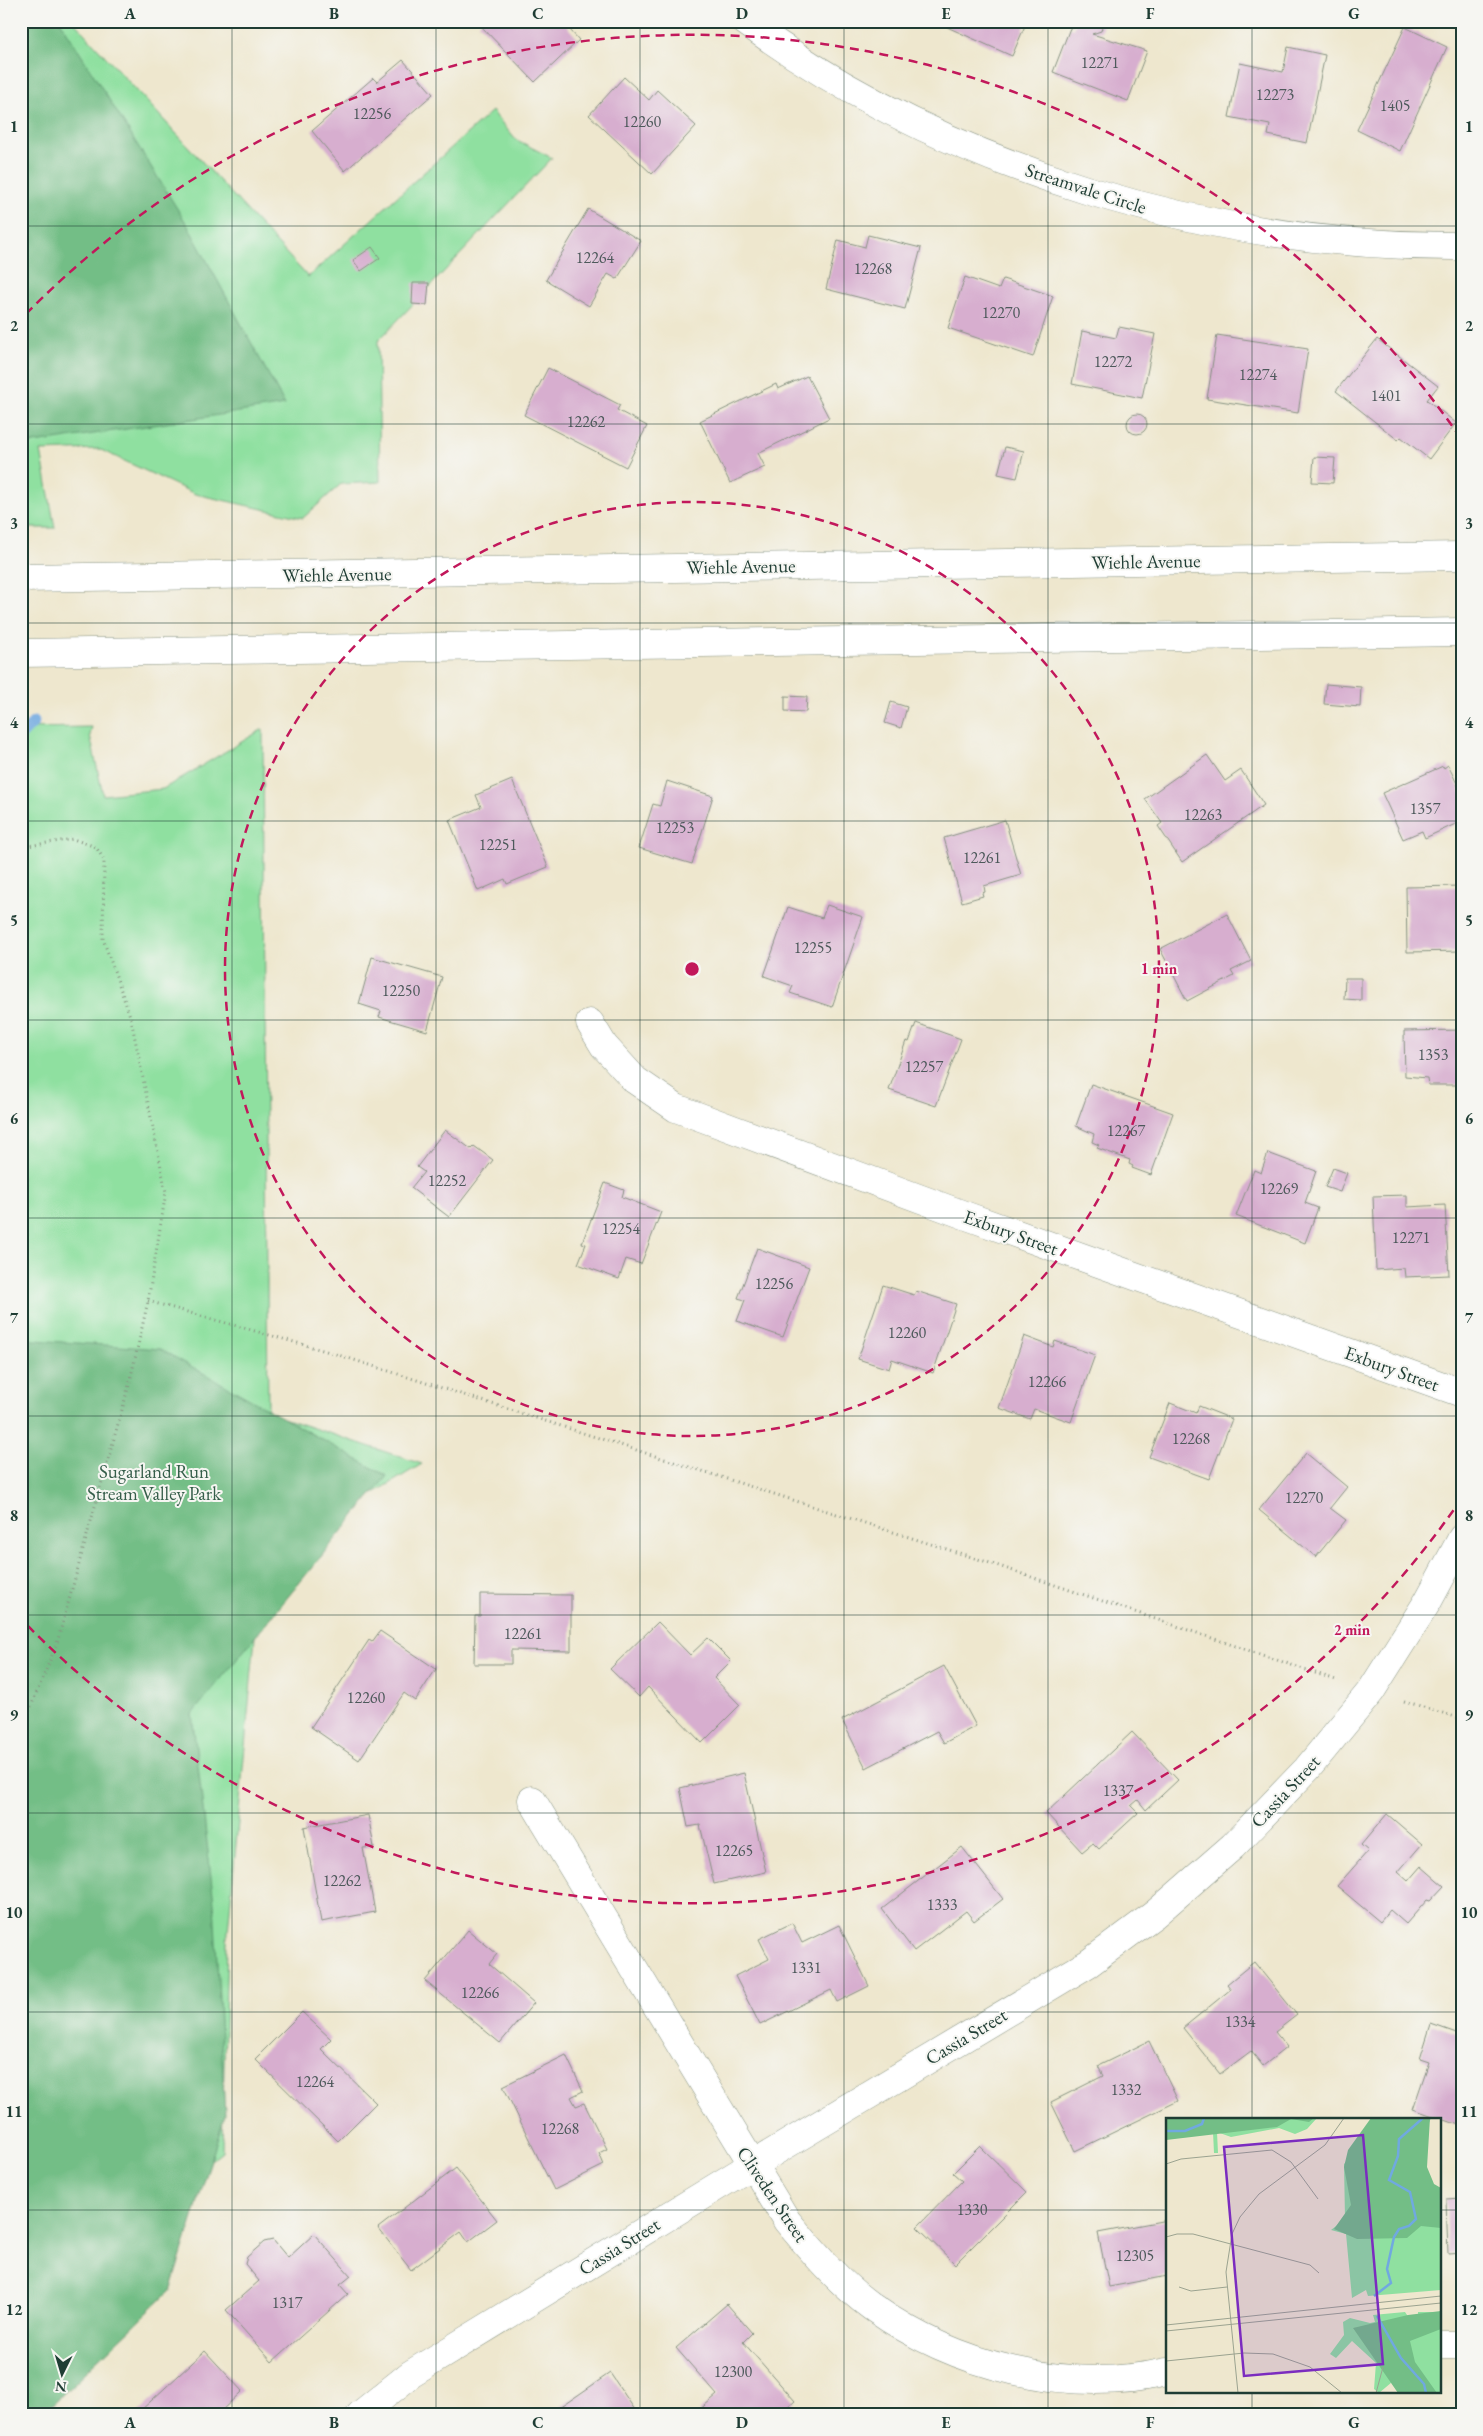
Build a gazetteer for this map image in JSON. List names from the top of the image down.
{
  "streets": {
    "street": [
      "Streamvale Circle",
      "Wiehle Avenue",
      "Exbury Street",
      "Cassia Street",
      "Cliveden Street"
    ]
  },
  "crossings": [
    ["Cassia Street", "Cliveden Street"]
  ],
  "parks": ["Sugarland Run Stream Valley Park"],
  "house_numbers": [
    "12271",
    "12273",
    "1405",
    "12256",
    "12260",
    "12264",
    "12268",
    "12270",
    "12272",
    "12274",
    "1401",
    "12262",
    "1357",
    "12263",
    "12253",
    "12251",
    "12261",
    "12255",
    "12250",
    "1353",
    "12257",
    "12267",
    "12252",
    "12269",
    "12254",
    "12271",
    "12256",
    "12260",
    "12266",
    "12268",
    "12270",
    "12261",
    "12260",
    "1337",
    "12265",
    "12262",
    "1333",
    "1331",
    "12266",
    "1334",
    "12264",
    "1332",
    "12268",
    "1330",
    "12305",
    "1317",
    "12300"
  ],
  "north": "bottom",
  "grid": {
    "columns": [
      "A",
      "B",
      "C",
      "D",
      "E",
      "F",
      "G"
    ],
    "rows": [
      "1",
      "2",
      "3",
      "4",
      "5",
      "6",
      "7",
      "8",
      "9",
      "10",
      "11",
      "12"
    ]
  },
  "rings": ["1 min", "2 min"]
}
